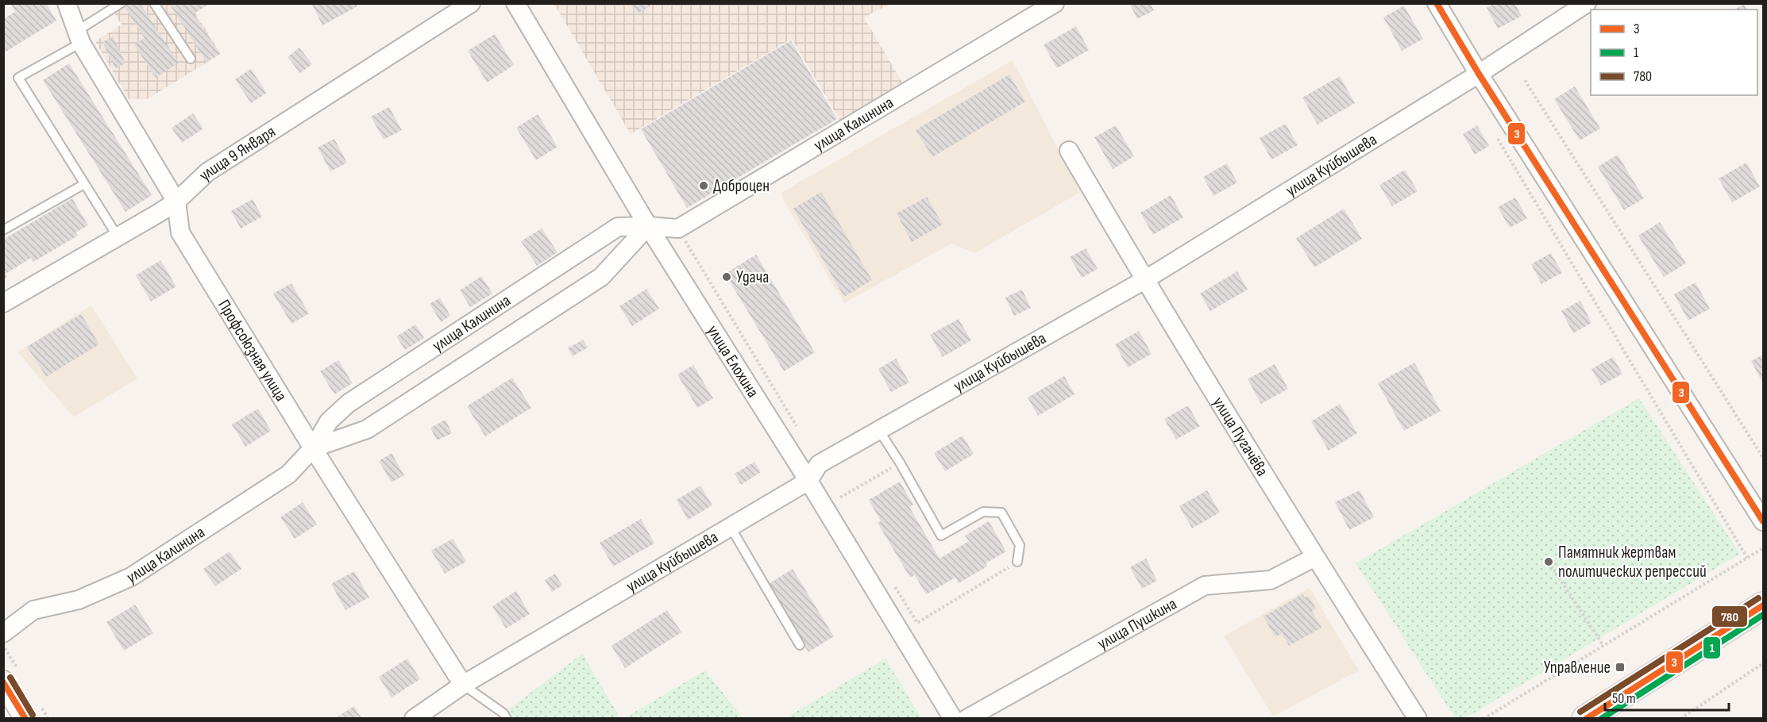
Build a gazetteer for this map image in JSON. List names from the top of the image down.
{
  "streets": {
    "street": [
      "улица Калинина",
      "улица 9 Января",
      "улица Куйбышева",
      "Профсоюзная улица",
      "улица Елохина",
      "улица Пугачёва",
      "улица Пушкина"
    ]
  },
  "crossings": [
    ["улица Калинина", "Профсоюзная улица"],
    ["улица Калинина", "улица Елохина"],
    ["улица 9 Января", "Профсоюзная улица"],
    ["улица Куйбышева", "Профсоюзная улица"],
    ["улица Куйбышева", "улица Елохина"],
    ["улица Куйбышева", "улица Пугачёва"],
    ["улица Пугачёва", "улица Пушкина"]
  ],
  "places": {
    "other": ["Доброцен", "Удача", "Памятник жертвам политических репрессий"],
    "transit": ["Управление"]
  },
  "lines": ["transit line 3", "transit line 780", "transit line 1"],
  "legend": ["3", "1", "780"],
  "scale_bar": "50 m"
}
